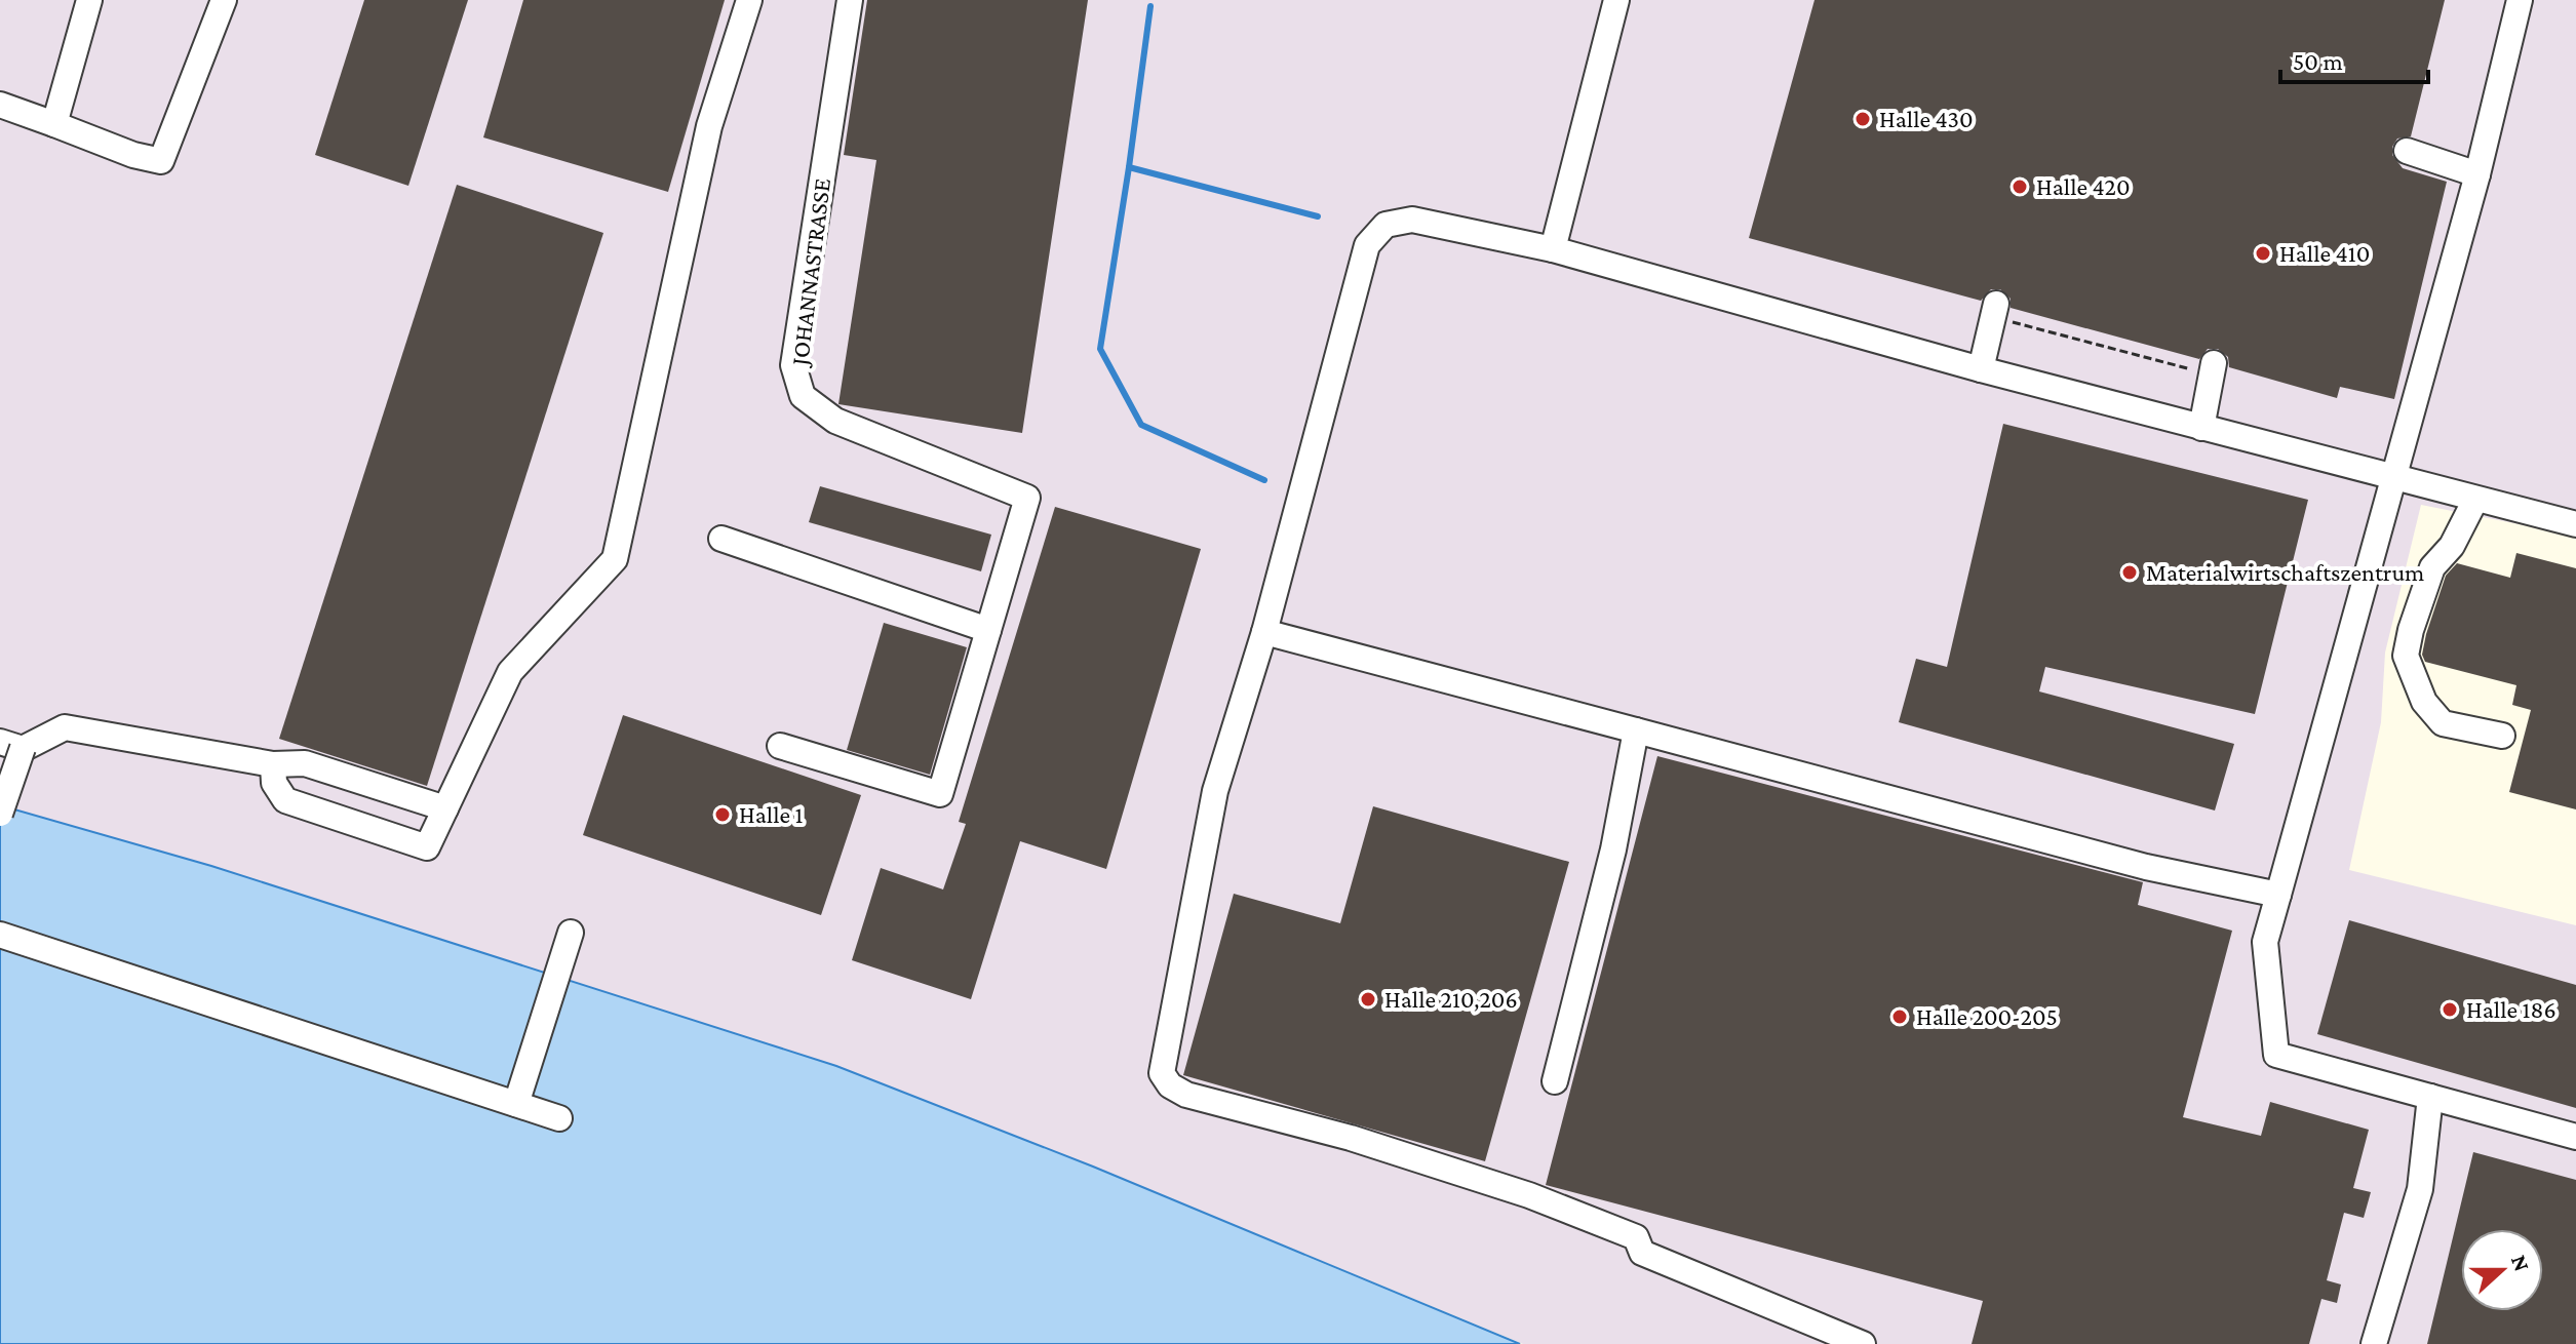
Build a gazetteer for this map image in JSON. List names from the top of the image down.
{
  "streets": {
    "street": ["JOHANNASTRASSE"]
  },
  "places": [
    "Halle 430",
    "Halle 420",
    "Halle 410",
    "Materialwirtschaftszentrum",
    "Halle 1",
    "Halle 210,206",
    "Halle 186",
    "Halle 200-205"
  ],
  "scale_bar": "50 m",
  "north": "right"
}
